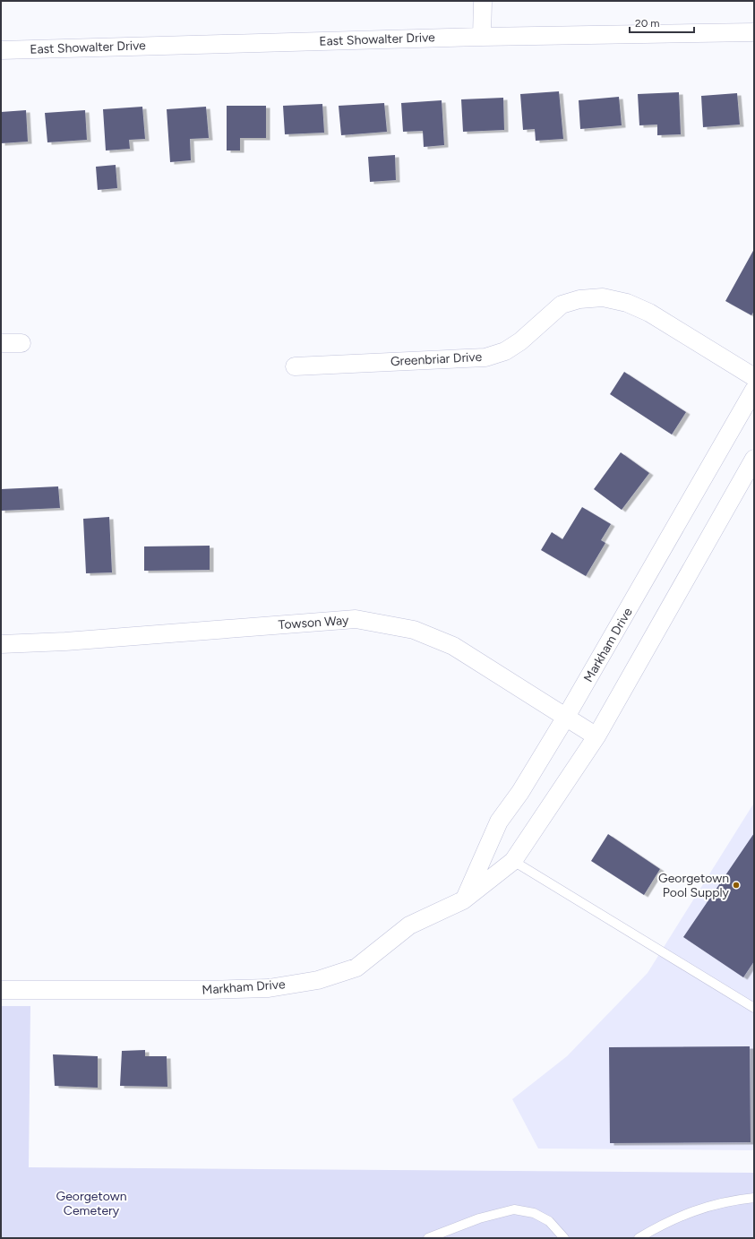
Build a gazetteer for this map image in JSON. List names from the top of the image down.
{
  "streets": {
    "street": [
      "East Showalter Drive",
      "Greenbriar Drive",
      "Towson Way",
      "Markham Drive"
    ]
  },
  "crossings": [
    ["Towson Way", "Markham Drive"]
  ],
  "parks": ["Georgetown Cemetery"],
  "places": ["Georgetown Pool Supply"],
  "scale_bar": "20 m"
}
